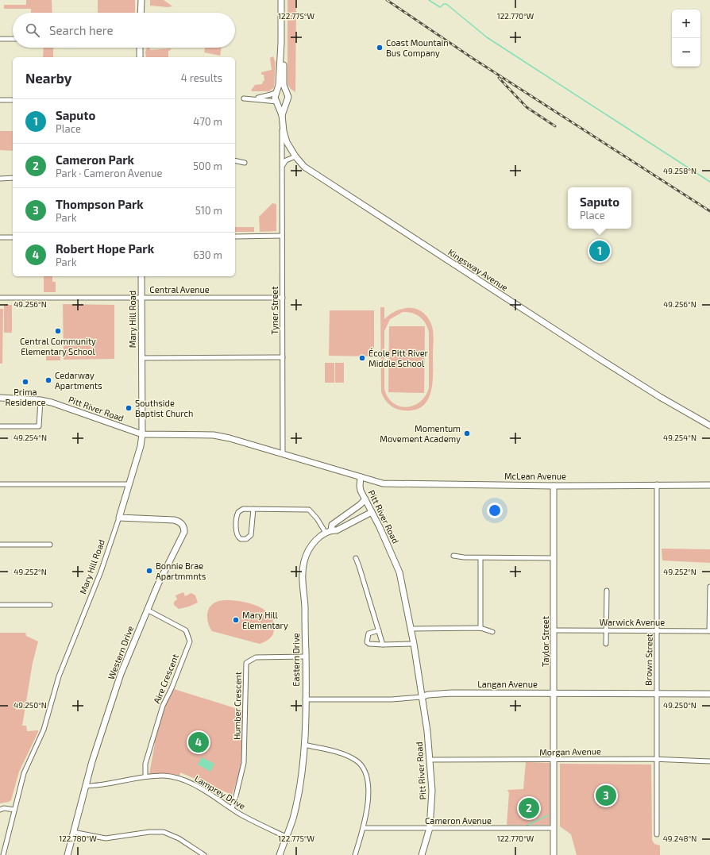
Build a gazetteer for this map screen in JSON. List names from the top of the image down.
{
  "streets": {
    "main road": [
      "Kingsway Avenue",
      "Mary Hill Road",
      "Pitt River Road",
      "McLean Avenue",
      "Taylor Street",
      "Western Drive",
      "Eastern Drive",
      "Langan Avenue"
    ],
    "street": [
      "Central Avenue",
      "Tyner Street",
      "Warwick Avenue",
      "Brown Street",
      "Aire Crescent",
      "Humber Crescent",
      "Morgan Avenue",
      "Lamprey Drive",
      "Cameron Avenue"
    ]
  },
  "crossings": [
    ["Kingsway Avenue", "Tyner Street"],
    ["Central Avenue", "Tyner Street"],
    ["Central Avenue", "Mary Hill Road"],
    ["Tyner Street", "Pitt River Road"],
    ["Mary Hill Road", "Pitt River Road"],
    ["Mary Hill Road", "Western Drive"],
    ["Pitt River Road", "McLean Avenue"],
    ["Pitt River Road", "Eastern Drive"],
    ["Pitt River Road", "Langan Avenue"],
    ["Pitt River Road", "Morgan Avenue"],
    ["Pitt River Road", "Cameron Avenue"],
    ["McLean Avenue", "Taylor Street"],
    ["McLean Avenue", "Brown Street"],
    ["Warwick Avenue", "Taylor Street"],
    ["Warwick Avenue", "Brown Street"],
    ["Taylor Street", "Langan Avenue"],
    ["Taylor Street", "Morgan Avenue"],
    ["Taylor Street", "Cameron Avenue"],
    ["Western Drive", "Aire Crescent"],
    ["Western Drive", "Lamprey Drive"],
    ["Eastern Drive", "Langan Avenue"],
    ["Eastern Drive", "Humber Crescent"],
    ["Eastern Drive", "Lamprey Drive"],
    ["Brown Street", "Langan Avenue"],
    ["Brown Street", "Morgan Avenue"],
    ["Aire Crescent", "Lamprey Drive"],
    ["Humber Crescent", "Lamprey Drive"]
  ],
  "places": [
    "Coast Mountain Bus Company",
    "Central Community Elementary School",
    "École Pitt River Middle School",
    "Cedarway Apartments",
    "Prima Residence",
    "Southside Baptist Church",
    "Momentum Movement Academy",
    "Bonnie Brae Apartmmnts",
    "Mary Hill Elementary"
  ],
  "page": {
    "map_buttons": ["+", "−"],
    "search": "Search here",
    "heading": ["Nearby", "4 results"],
    "list": [
      {
        "mark": "1",
        "name": "Saputo",
        "note": "Place",
        "value": "470 m"
      },
      {
        "mark": "2",
        "name": "Cameron Park",
        "note": "Park · Cameron Avenue",
        "value": "500 m"
      },
      {
        "mark": "3",
        "name": "Thompson Park",
        "note": "Park",
        "value": "510 m"
      },
      {
        "mark": "4",
        "name": "Robert Hope Park",
        "note": "Park",
        "value": "630 m"
      }
    ],
    "popup": ["Saputo", "Place"],
    "pins": [
      "1",
      "4",
      "3",
      "2"
    ]
  },
  "coordinates": [
    "122.775°W",
    "122.770°W",
    "49.258°N",
    "49.256°N",
    "49.254°N",
    "49.252°N",
    "49.250°N",
    "49.248°N",
    "122.780°W"
  ]
}
